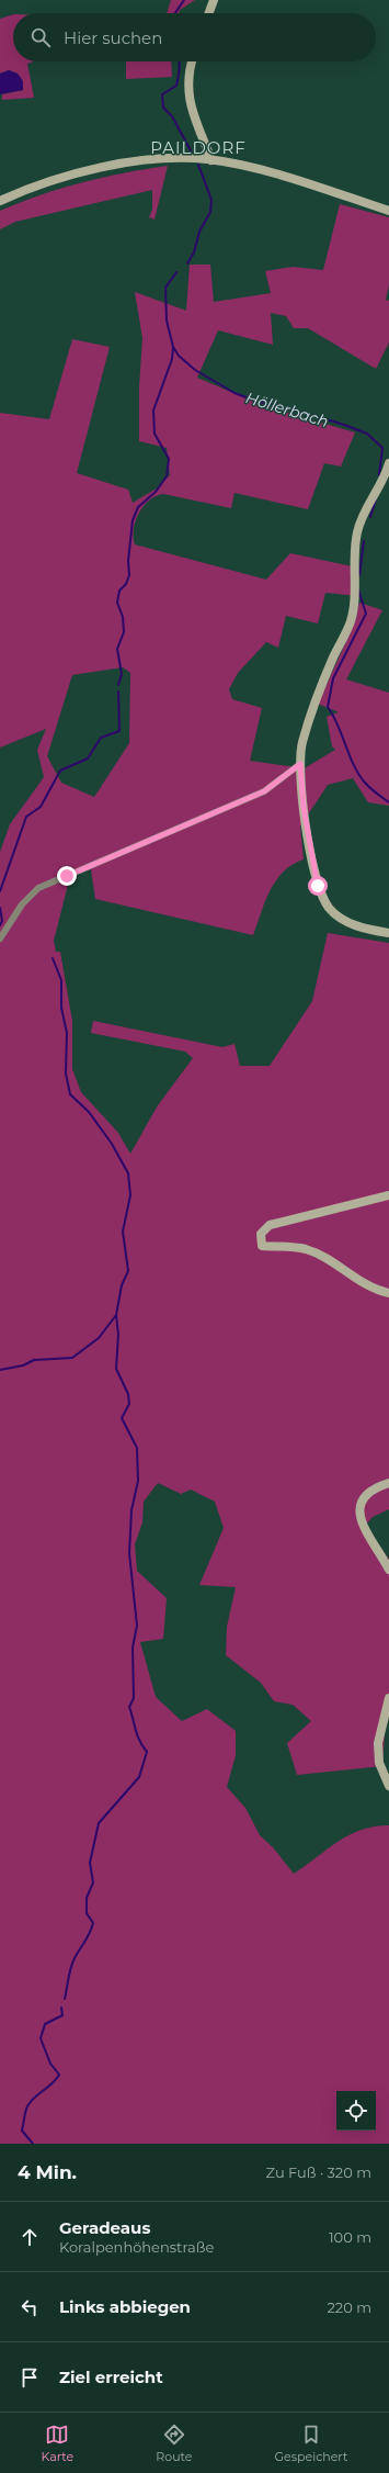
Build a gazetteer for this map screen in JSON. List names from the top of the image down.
{
  "districts": ["PAILDORF"],
  "water": ["Höllerbach"],
  "page": {
    "search": "Hier suchen",
    "heading": ["4 Min.", "Zu Fuß · 320 m"],
    "list": [
      ["Geradeaus", "Koralpenhöhenstraße", "100 m"],
      ["Links abbiegen", "220 m"],
      "Ziel erreicht"
    ],
    "nav": ["Karte", "Route", "Gespeichert"]
  }
}
